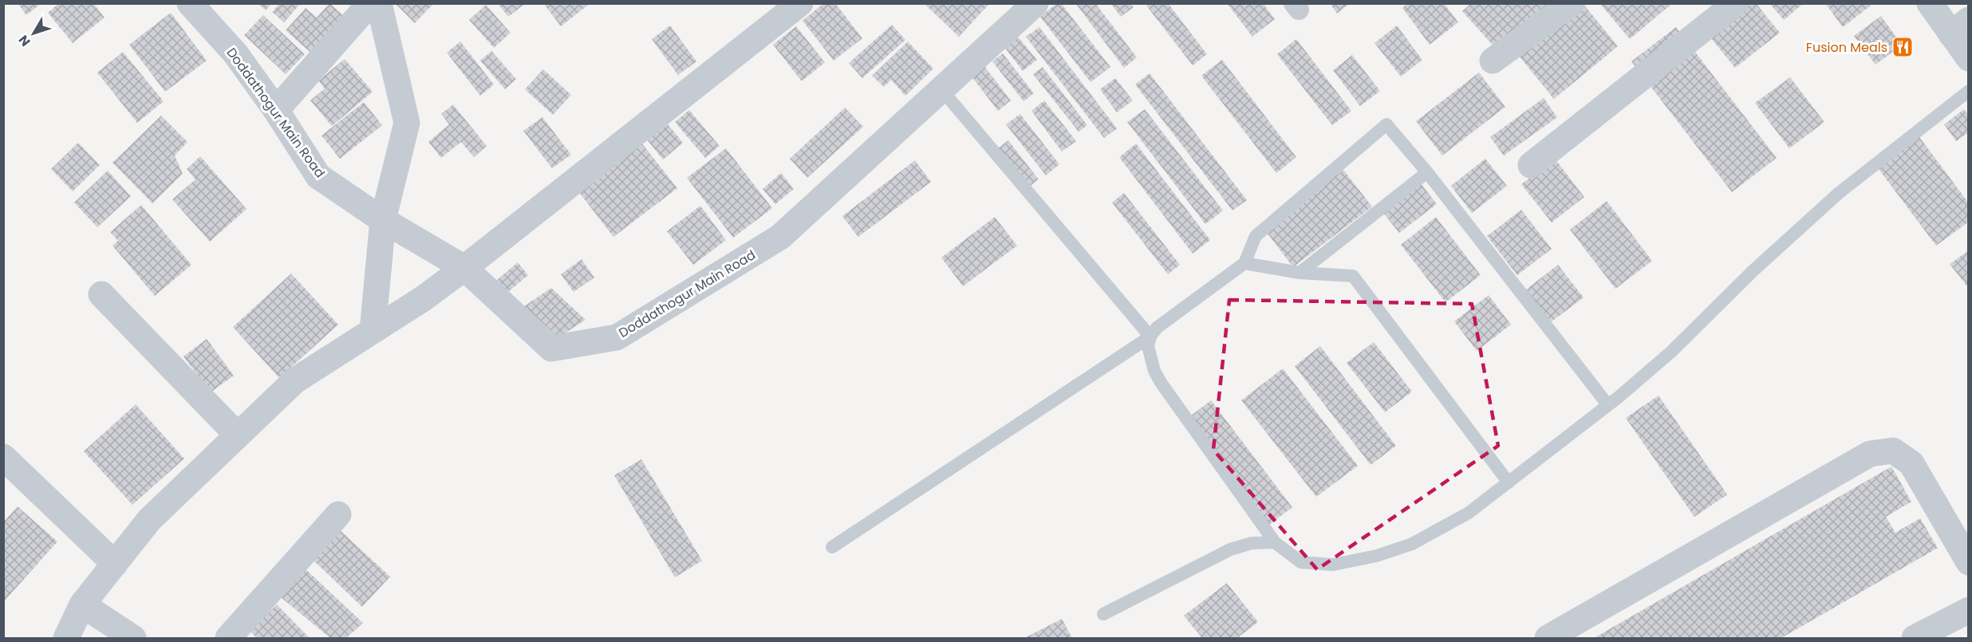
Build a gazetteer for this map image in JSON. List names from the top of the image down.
{
  "streets": {
    "street": ["Doddathogur Main Road"]
  },
  "places": {
    "restaurant": ["Fusion Meals"]
  },
  "north": "bottom left"
}
